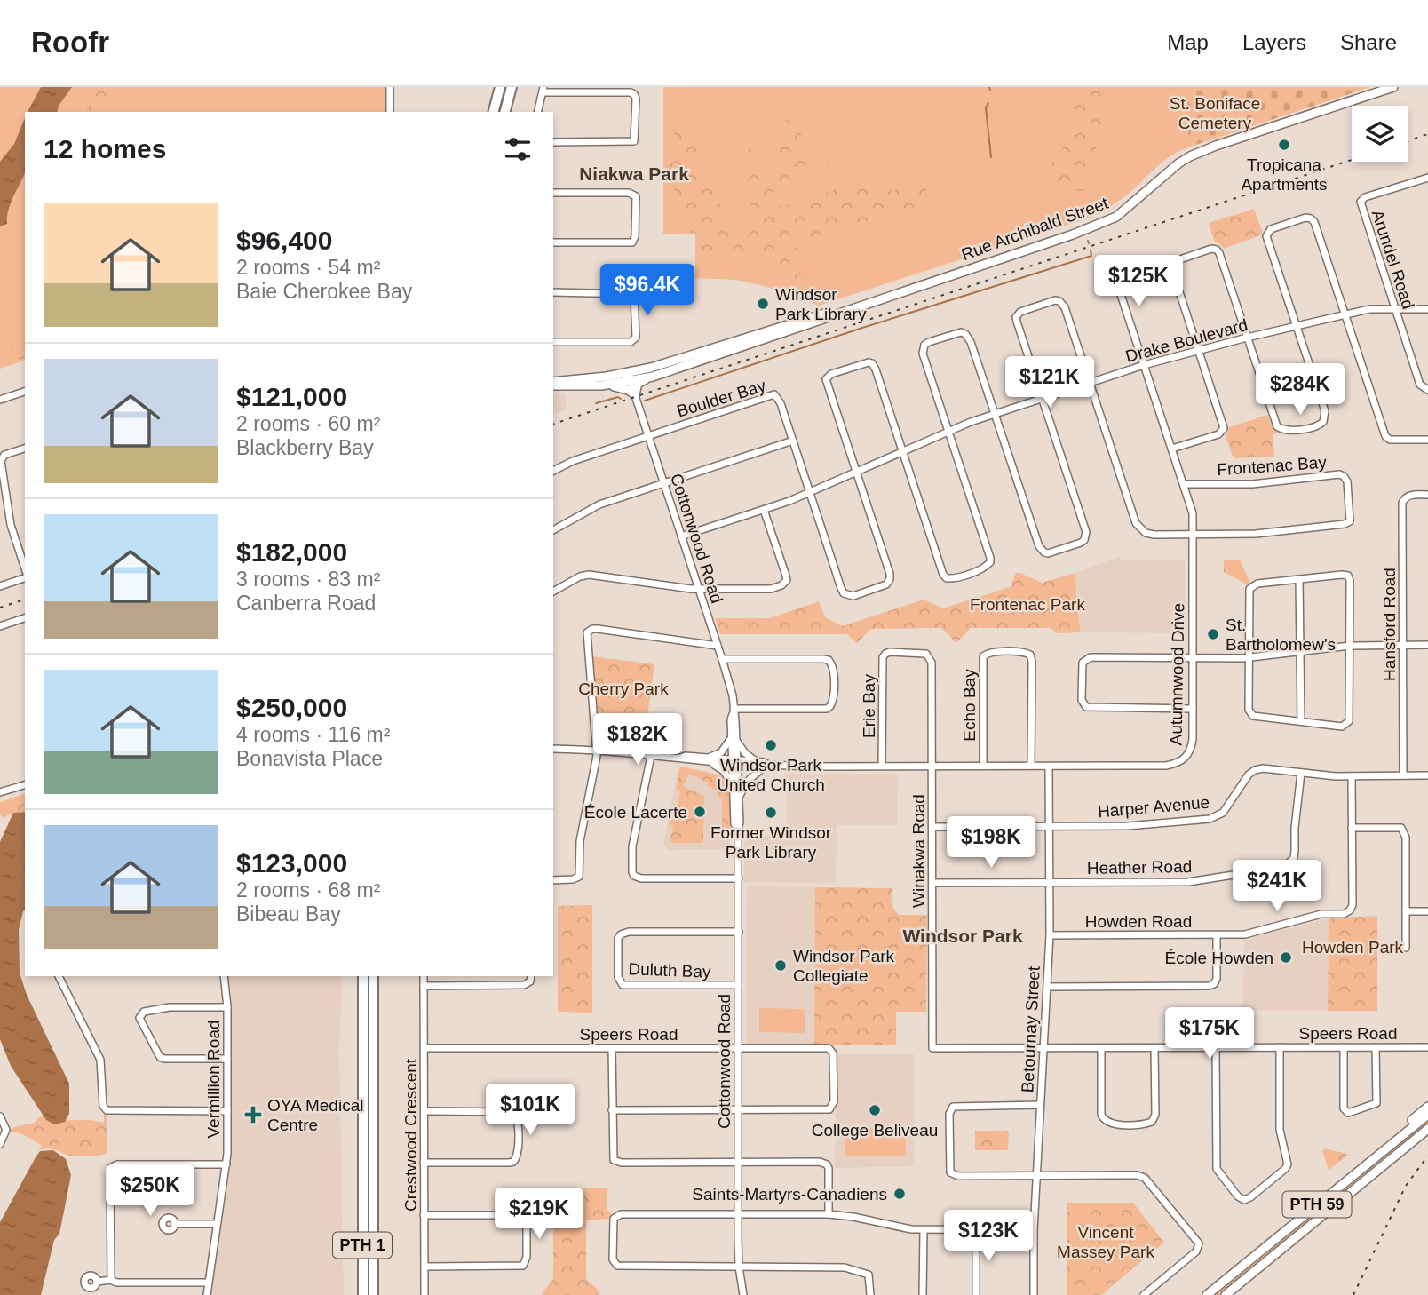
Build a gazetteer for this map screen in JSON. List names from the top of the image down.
{
  "streets": {
    "highway": ["PTH 1"],
    "main road": ["Rue Archibald Street", "PTH 59"],
    "street": [
      "Arundel Road",
      "Drake Boulevard",
      "Boulder Bay",
      "Frontenac Bay",
      "Cottonwood Road",
      "Hansford Road",
      "Autumnwood Drive",
      "Echo Bay",
      "Erie Bay",
      "Harper Avenue",
      "Winakwa Road",
      "Heather Road",
      "Howden Road",
      "Duluth Bay",
      "Betournay Street",
      "Speers Road",
      "Vermillion Road",
      "Crestwood Crescent"
    ]
  },
  "crossings": [
    ["Rue Archibald Street", "Cottonwood Road"],
    ["Arundel Road", "Drake Boulevard"],
    ["Drake Boulevard", "Boulder Bay"],
    ["Drake Boulevard", "Cottonwood Road"],
    ["Drake Boulevard", "Autumnwood Drive"],
    ["Boulder Bay", "Cottonwood Road"],
    ["Frontenac Bay", "Autumnwood Drive"],
    ["Cottonwood Road", "Autumnwood Drive"],
    ["Cottonwood Road", "Duluth Bay"],
    ["Cottonwood Road", "Speers Road"],
    ["Hansford Road", "Harper Avenue"],
    ["Autumnwood Drive", "Echo Bay"],
    ["Autumnwood Drive", "Erie Bay"],
    ["Autumnwood Drive", "Winakwa Road"],
    ["Autumnwood Drive", "Betournay Street"],
    ["Erie Bay", "Winakwa Road"],
    ["Harper Avenue", "Winakwa Road"],
    ["Harper Avenue", "Heather Road"],
    ["Harper Avenue", "Howden Road"],
    ["Harper Avenue", "Betournay Street"],
    ["Winakwa Road", "Heather Road"],
    ["Winakwa Road", "Speers Road"],
    ["Heather Road", "Betournay Street"],
    ["Howden Road", "Betournay Street"],
    ["Betournay Street", "Speers Road"],
    ["Speers Road", "Crestwood Crescent"]
  ],
  "districts": ["Niakwa Park", "Windsor Park"],
  "parks": [
    "St. Boniface Cemetery",
    "Frontenac Park",
    "Cherry Park",
    "Howden Park",
    "Vincent Massey Park"
  ],
  "places": {
    "other": [
      "Tropicana Apartments",
      "Windsor Park Library",
      "St. Bartholomew's",
      "Windsor Park United Church",
      "École Lacerte",
      "Former Windsor Park Library",
      "École Howden",
      "Windsor Park Collegiate",
      "College Beliveau",
      "Saints-Martyrs-Canadiens"
    ],
    "health": ["OYA Medical Centre"]
  },
  "page": {
    "header": "Roofr",
    "nav": ["Map", "Layers", "Share"],
    "heading": "12 homes",
    "list": [
      {
        "name": "$96,400",
        "note": "2 rooms · 54 m² · Baie Cherokee Bay"
      },
      {
        "name": "$121,000",
        "note": "2 rooms · 60 m² · Blackberry Bay"
      },
      {
        "name": "$182,000",
        "note": "3 rooms · 83 m² · Canberra Road"
      },
      {
        "name": "$250,000",
        "note": "4 rooms · 116 m² · Bonavista Place"
      },
      {
        "name": "$123,000",
        "note": "2 rooms · 68 m² · Bibeau Bay"
      }
    ],
    "price": [
      "$125K",
      "$96.4K",
      "$121K",
      "$284K",
      "$182K",
      "$198K",
      "$241K",
      "$175K",
      "$101K",
      "$250K",
      "$219K",
      "$123K"
    ]
  }
}
